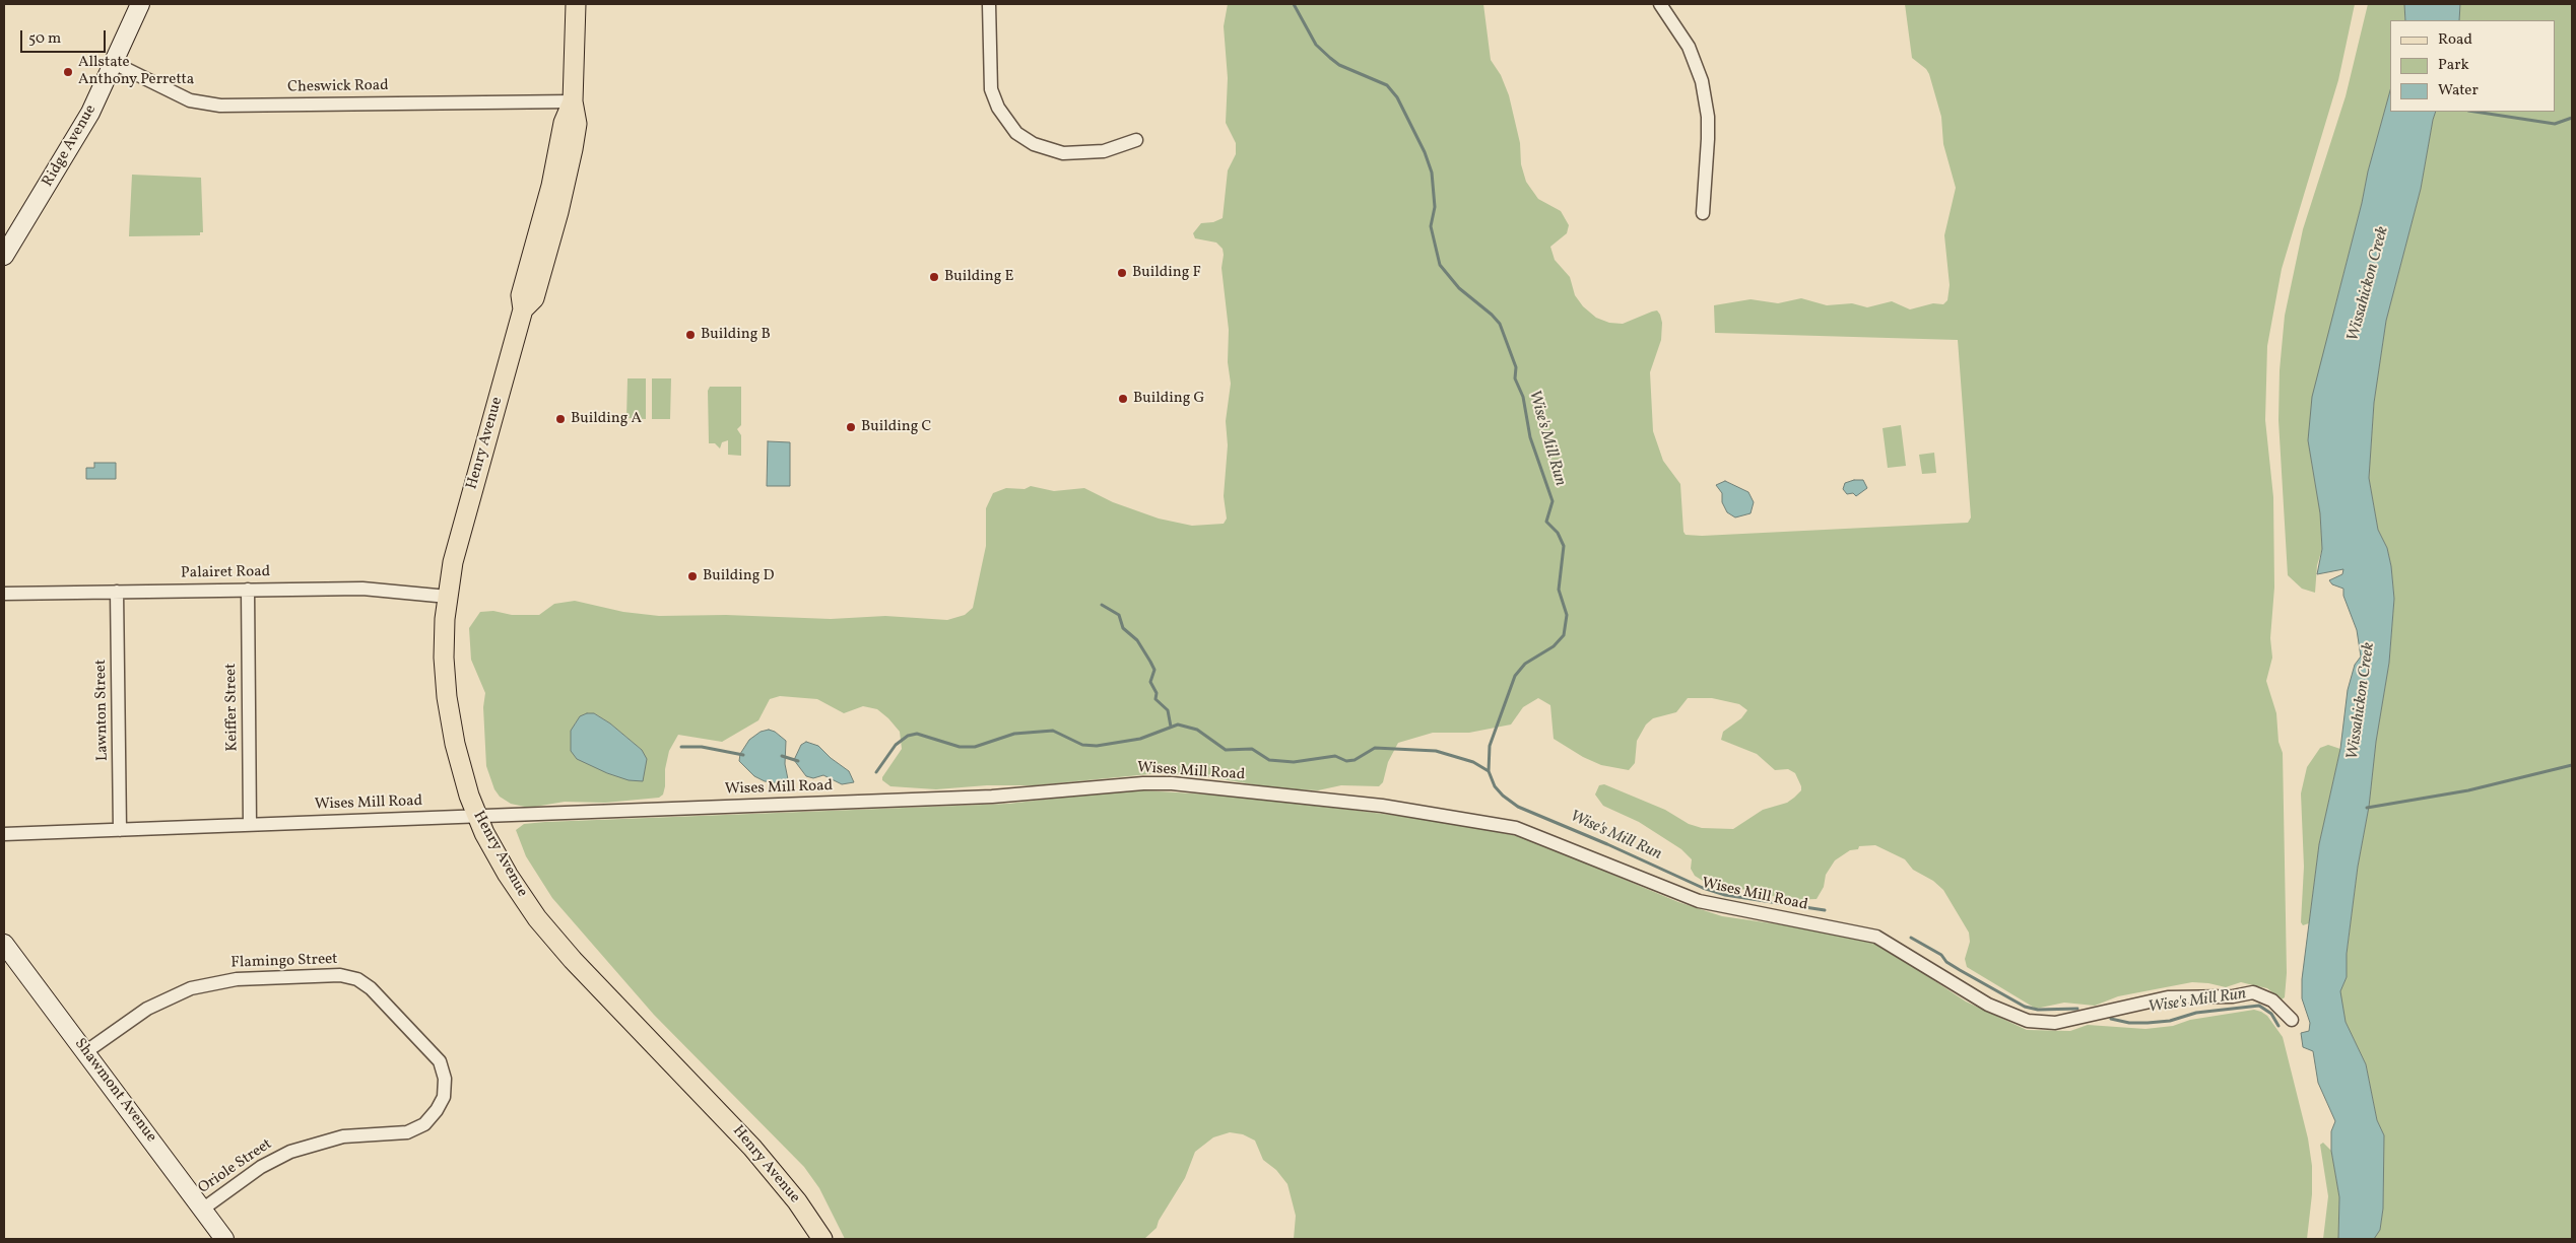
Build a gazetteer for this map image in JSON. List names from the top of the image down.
{
  "streets": {
    "main road": ["Henry Avenue"],
    "street": [
      "Cheswick Road",
      "Ridge Avenue",
      "Palairet Road",
      "Keiffer Street",
      "Lawnton Street",
      "Wises Mill Road",
      "Flamingo Street",
      "Shawmont Avenue",
      "Oriole Street"
    ]
  },
  "crossings": [
    ["Cheswick Road", "Ridge Avenue"],
    ["Cheswick Road", "Henry Avenue"],
    ["Henry Avenue", "Palairet Road"],
    ["Henry Avenue", "Wises Mill Road"],
    ["Palairet Road", "Keiffer Street"],
    ["Palairet Road", "Lawnton Street"],
    ["Keiffer Street", "Wises Mill Road"],
    ["Lawnton Street", "Wises Mill Road"],
    ["Flamingo Street", "Shawmont Avenue"],
    ["Flamingo Street", "Oriole Street"],
    ["Shawmont Avenue", "Oriole Street"]
  ],
  "water": ["Wissahickon Creek", "Wise's Mill Run"],
  "places": [
    "Allstate Anthony Perretta",
    "Building F",
    "Building E",
    "Building B",
    "Building G",
    "Building A",
    "Building C",
    "Building D"
  ],
  "legend": ["Road", "Park", "Water"],
  "scale_bar": "50 m"
}
